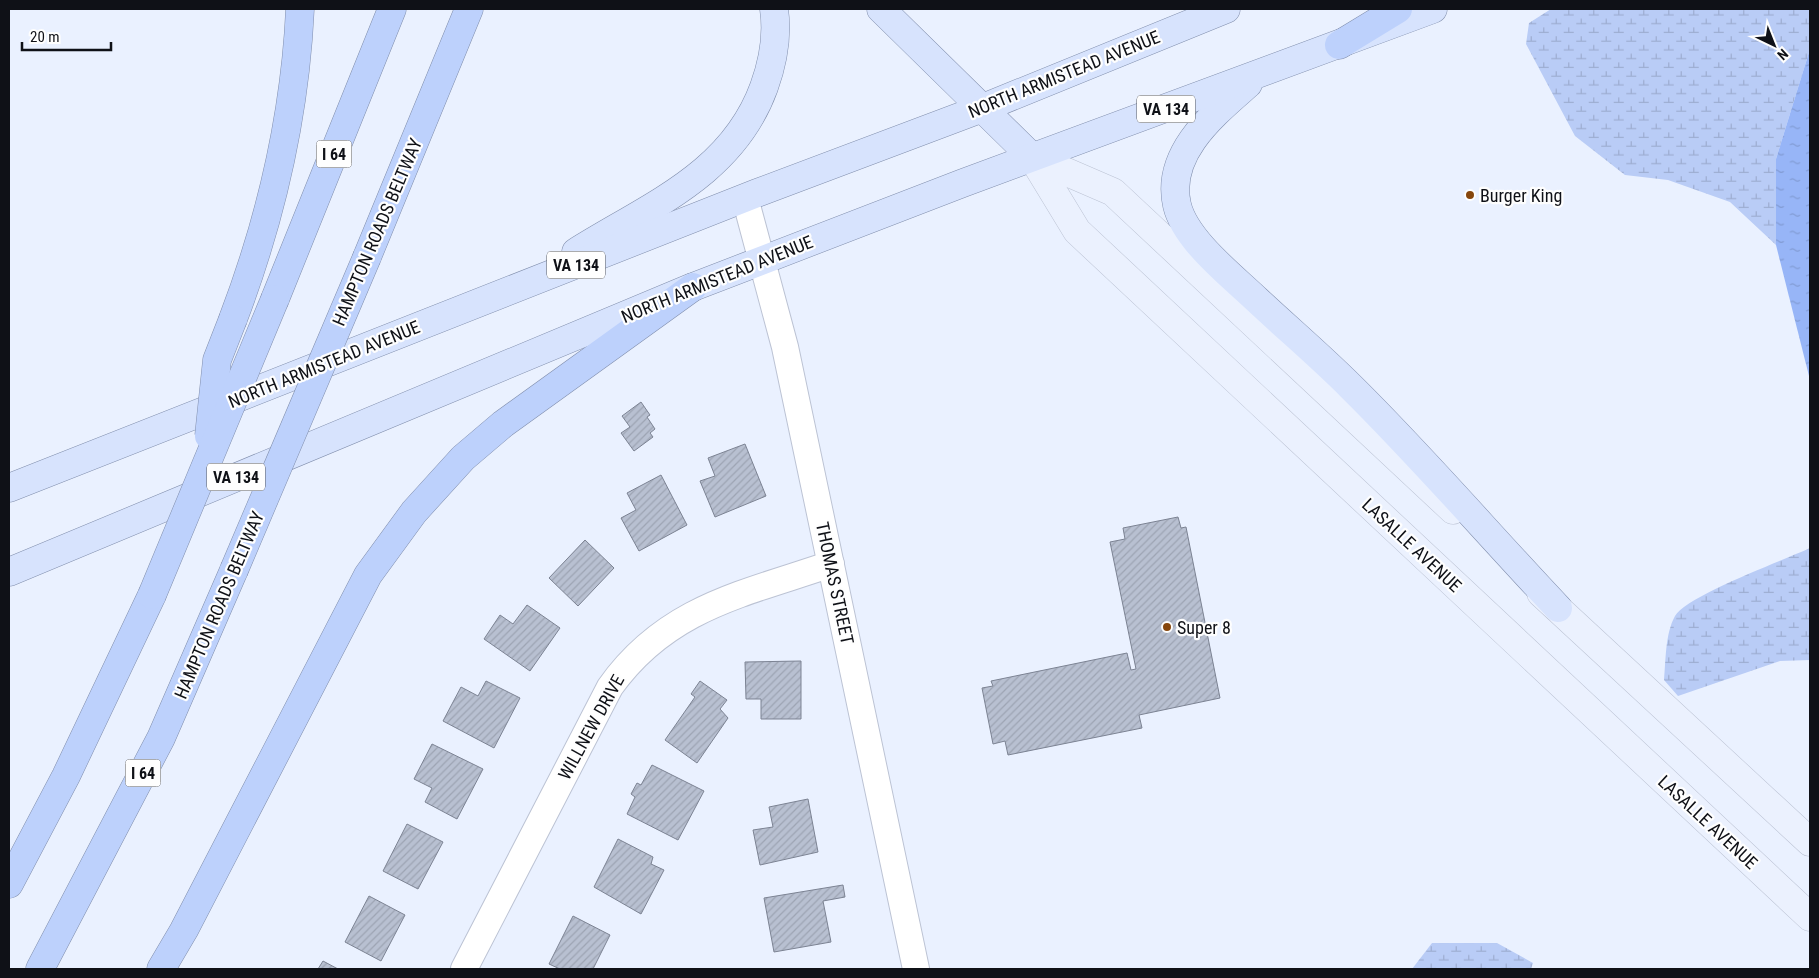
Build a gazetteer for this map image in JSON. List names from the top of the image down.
{
  "streets": {
    "highway": ["I 64", "HAMPTON ROADS BELTWAY"],
    "main road": ["NORTH ARMISTEAD AVENUE", "VA 134", "LASALLE AVENUE"],
    "street": ["THOMAS STREET", "WILLNEW DRIVE"]
  },
  "crossings": [
    ["NORTH ARMISTEAD AVENUE", "LASALLE AVENUE"],
    ["NORTH ARMISTEAD AVENUE", "THOMAS STREET"],
    ["THOMAS STREET", "WILLNEW DRIVE"]
  ],
  "places": ["Burger King", "Super 8"],
  "scale_bar": "20 m",
  "north": "bottom right"
}
